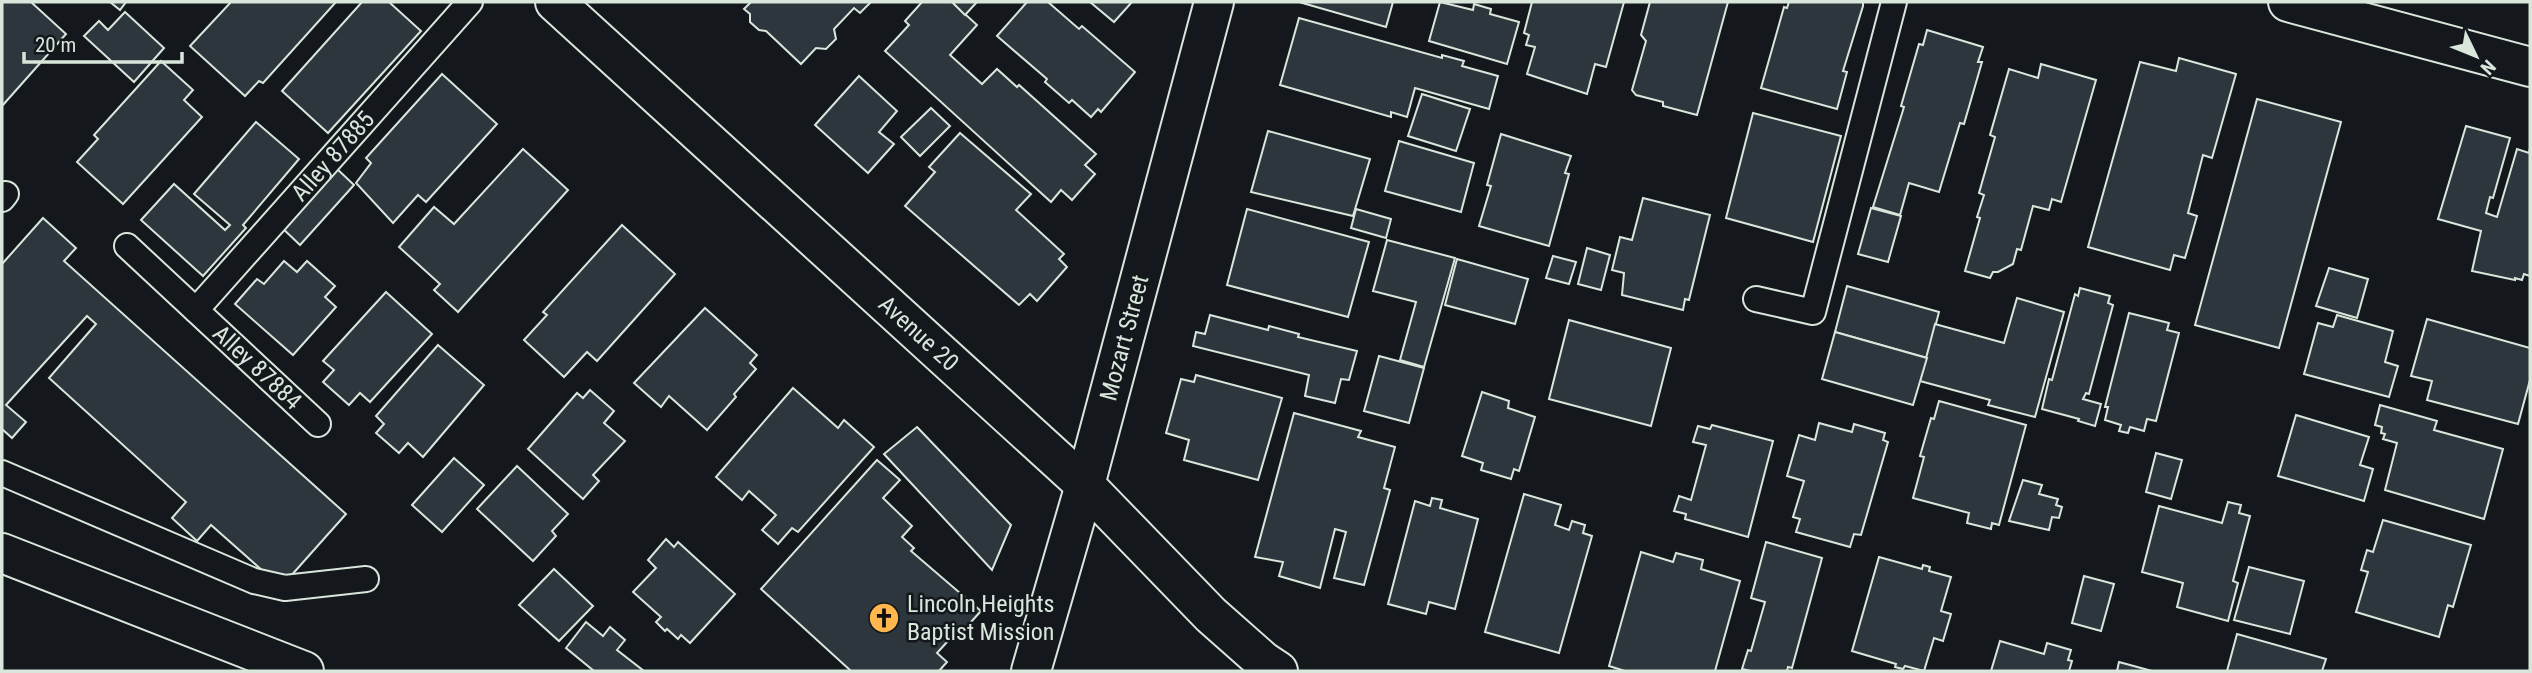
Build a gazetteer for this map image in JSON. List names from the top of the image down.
{
  "streets": {
    "main road": ["Avenue 20", "Mozart Street"],
    "lane": ["Alley 87885", "Alley 87884"]
  },
  "crossings": [
    ["Alley 87885", "Alley 87884"],
    ["Avenue 20", "Mozart Street"]
  ],
  "places": {
    "church": ["Lincoln Heights Baptist Mission"]
  },
  "scale_bar": "20 m",
  "north": "bottom right"
}
